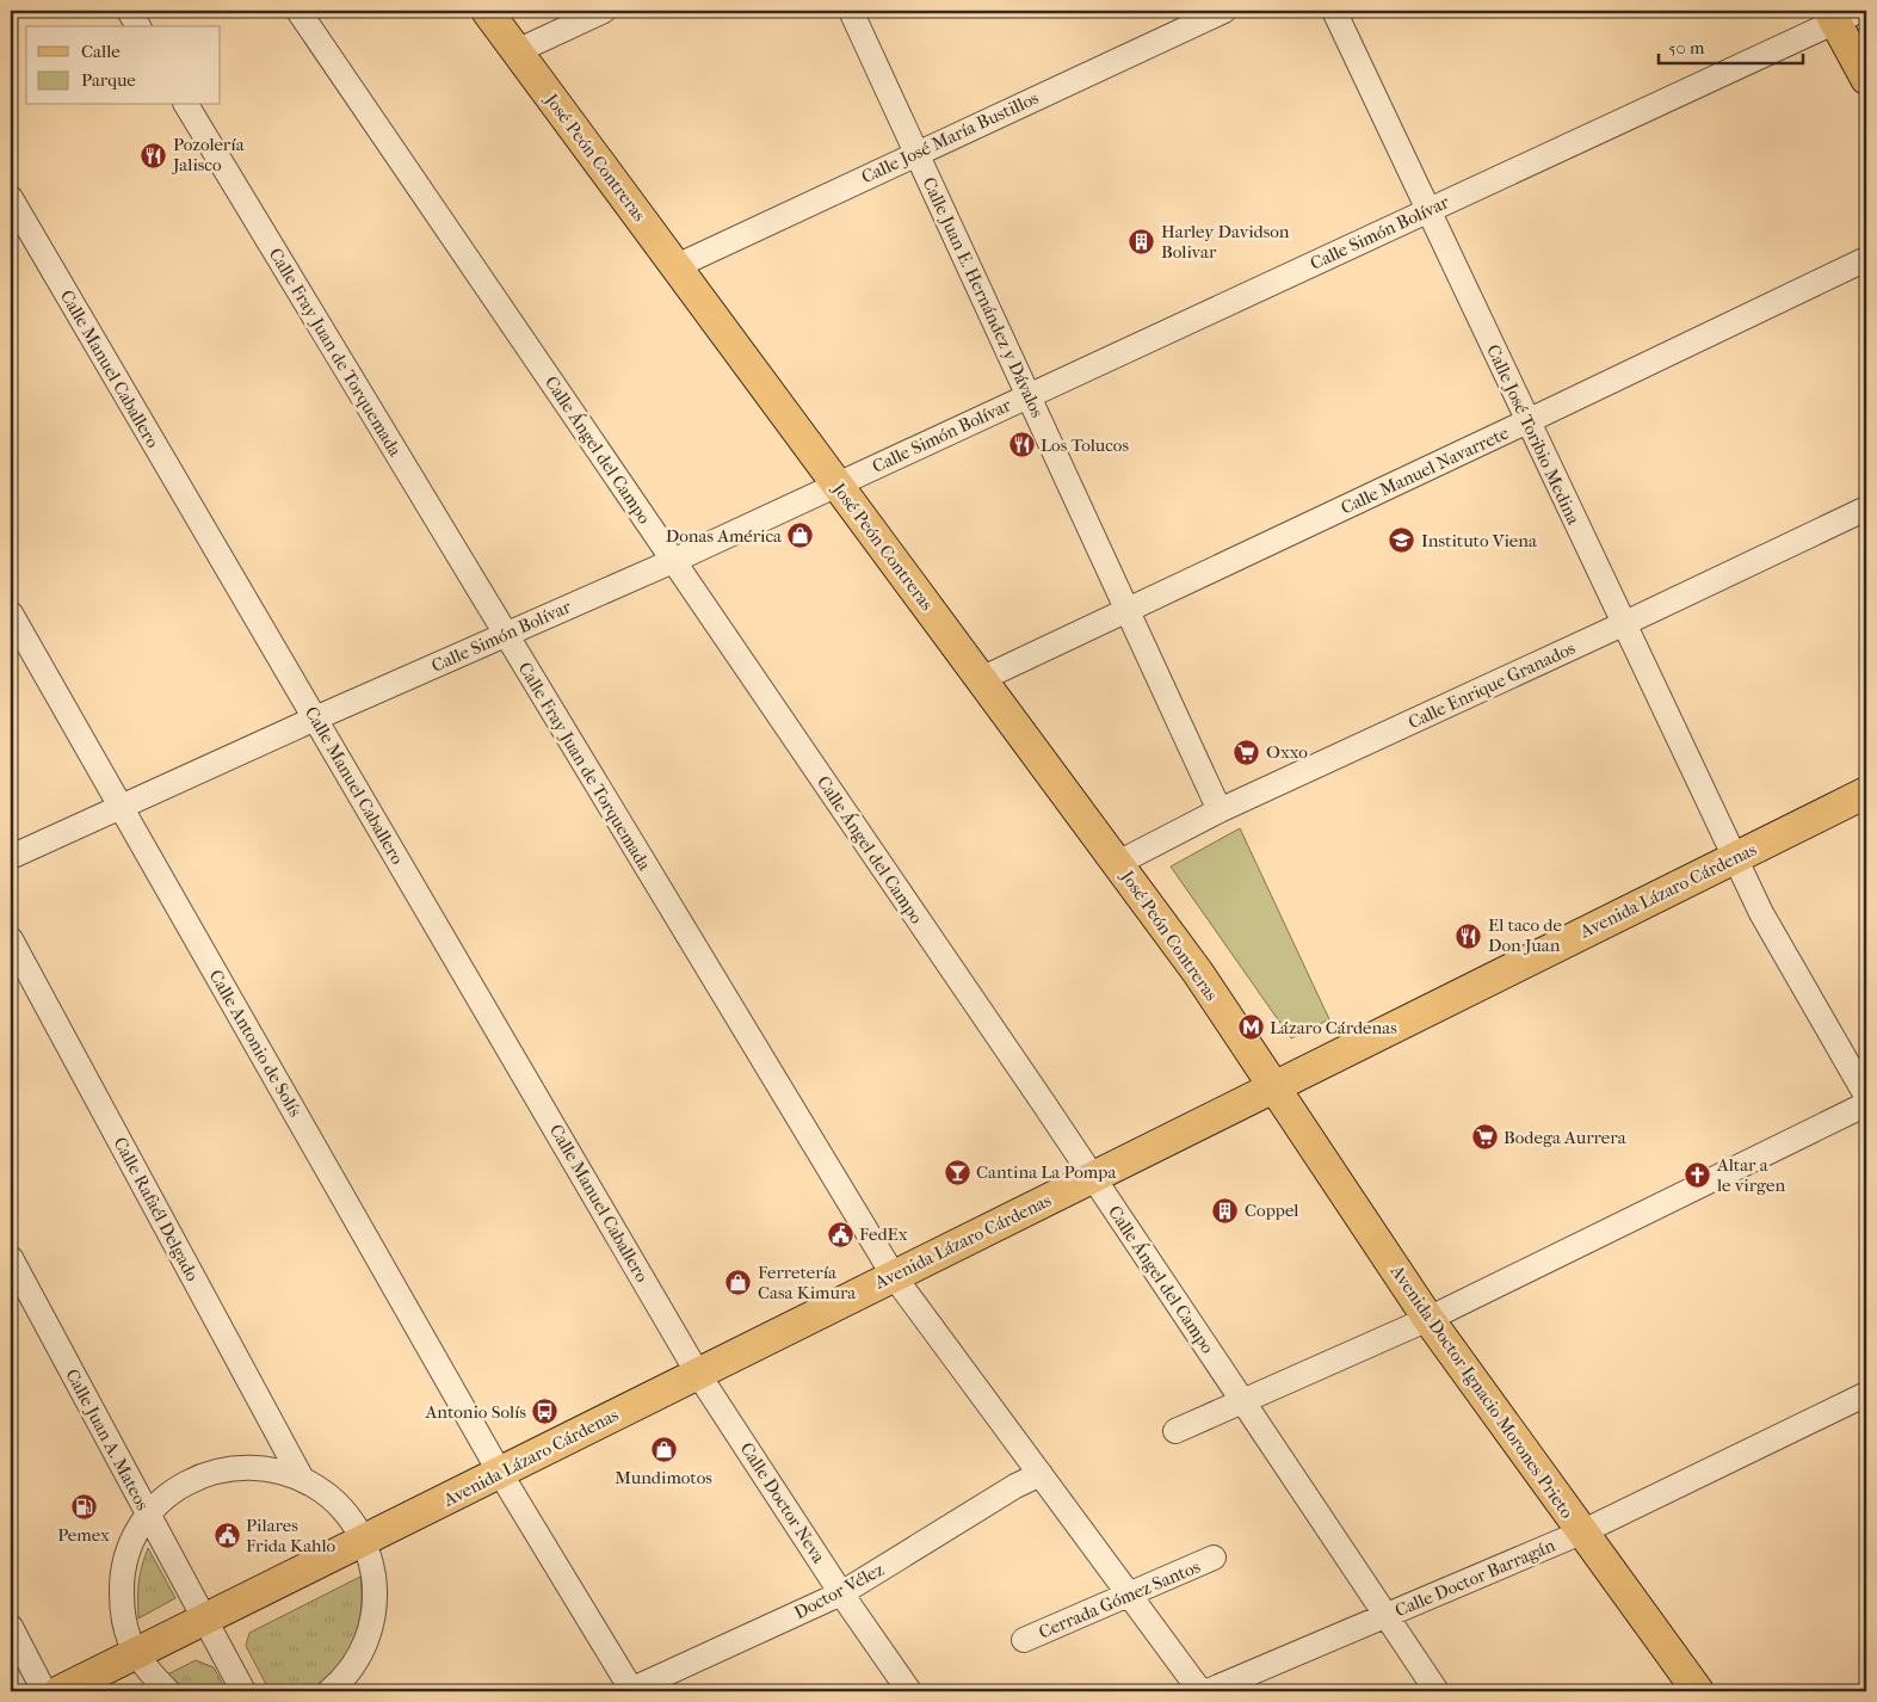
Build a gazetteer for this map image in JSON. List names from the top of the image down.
{
  "streets": {
    "main road": ["José Peón Contreras", "Avenida Lázaro Cárdenas", "Avenida Doctor Ignacio Morones Prieto"],
    "street": [
      "Calle José María Bustillos",
      "Calle Simón Bolívar",
      "Calle Juan E. Hernández y Dávalos",
      "Calle Fray Juan de Torquemada",
      "Calle Manuel Caballero",
      "Calle José Toribio Medina",
      "Calle Ángel del Campo",
      "Calle Manuel Navarrete",
      "Calle Enrique Granados",
      "Calle Antonio de Solís",
      "Calle Rafaél Delgado",
      "Calle Juan A. Mateos",
      "Calle Doctor Neva",
      "Calle Doctor Barragán",
      "Doctor Vélez",
      "Cerrada Gómez Santos"
    ]
  },
  "crossings": [
    ["Calle José María Bustillos", "José Peón Contreras"],
    ["Calle José María Bustillos", "Calle Juan E. Hernández y Dávalos"],
    ["José Peón Contreras", "Calle Simón Bolívar"],
    ["José Peón Contreras", "Calle Manuel Navarrete"],
    ["José Peón Contreras", "Calle Enrique Granados"],
    ["José Peón Contreras", "Avenida Lázaro Cárdenas"],
    ["José Peón Contreras", "Avenida Doctor Ignacio Morones Prieto"],
    ["Calle Simón Bolívar", "Calle Juan E. Hernández y Dávalos"],
    ["Calle Simón Bolívar", "Calle Fray Juan de Torquemada"],
    ["Calle Simón Bolívar", "Calle Manuel Caballero"],
    ["Calle Simón Bolívar", "Calle José Toribio Medina"],
    ["Calle Simón Bolívar", "Calle Ángel del Campo"],
    ["Calle Simón Bolívar", "Calle Antonio de Solís"],
    ["Calle Juan E. Hernández y Dávalos", "Calle Manuel Navarrete"],
    ["Calle Juan E. Hernández y Dávalos", "Calle Enrique Granados"],
    ["Calle Fray Juan de Torquemada", "Avenida Lázaro Cárdenas"],
    ["Calle Fray Juan de Torquemada", "Doctor Vélez"],
    ["Calle Fray Juan de Torquemada", "Cerrada Gómez Santos"],
    ["Calle Manuel Caballero", "Avenida Lázaro Cárdenas"],
    ["Calle Manuel Caballero", "Calle Doctor Neva"],
    ["Calle José Toribio Medina", "Calle Manuel Navarrete"],
    ["Calle José Toribio Medina", "Calle Enrique Granados"],
    ["Calle José Toribio Medina", "Avenida Lázaro Cárdenas"],
    ["Calle Ángel del Campo", "Avenida Lázaro Cárdenas"],
    ["Calle Ángel del Campo", "Calle Doctor Barragán"],
    ["Avenida Lázaro Cárdenas", "Calle Antonio de Solís"],
    ["Avenida Lázaro Cárdenas", "Avenida Doctor Ignacio Morones Prieto"],
    ["Avenida Lázaro Cárdenas", "Calle Juan A. Mateos"],
    ["Avenida Lázaro Cárdenas", "Calle Doctor Neva"],
    ["Calle Antonio de Solís", "Doctor Vélez"],
    ["Avenida Doctor Ignacio Morones Prieto", "Calle Doctor Barragán"],
    ["Calle Doctor Neva", "Doctor Vélez"]
  ],
  "places": {
    "restaurant": ["Pozolería Jalisco", "Los Tolucos", "El taco de Don Juan"],
    "building": ["Harley Davidson Bolivar", "Coppel"],
    "shop": ["Donas América", "Ferretería Casa Kimura", "Mundimotos"],
    "school or university": ["Instituto Viena"],
    "supermarket": ["Oxxo", "Bodega Aurrera"],
    "metro station": ["Lázaro Cárdenas"],
    "bar": ["Cantina La Pompa"],
    "church": ["Altar a le virgen"],
    "public building": ["FedEx", "Pilares Frida Kahlo"],
    "bus stop": ["Antonio Solís"],
    "fuel station": ["Pemex"]
  },
  "legend": ["Calle", "Parque"],
  "scale_bar": "50 m"
}
